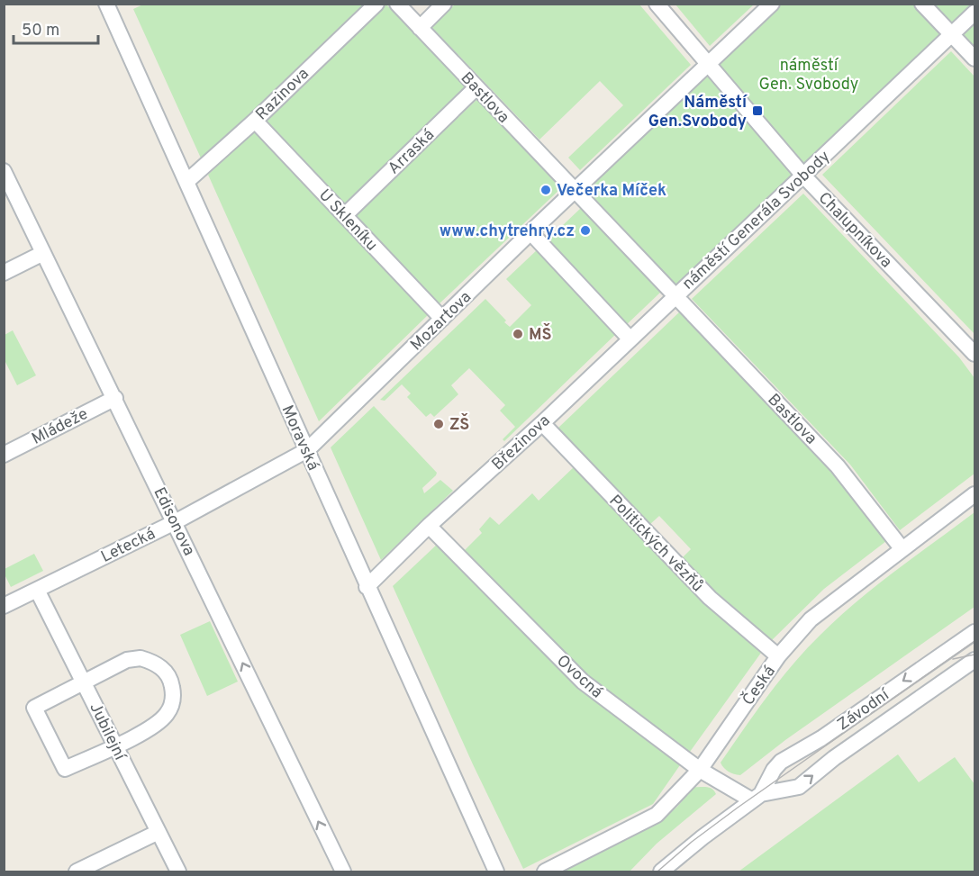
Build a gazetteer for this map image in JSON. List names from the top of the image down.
{
  "streets": {
    "street": [
      "Razinova",
      "Bastlova",
      "Arraská",
      "U Skleníku",
      "náměstí Generála Svobody",
      "Chalupníkova",
      "Mozartova",
      "Mládeže",
      "Moravská",
      "Březinova",
      "Edisonova",
      "Politických vězňů",
      "Letecká",
      "Ovocná",
      "Česká",
      "Závodní",
      "Jubilejní"
    ]
  },
  "crossings": [
    ["Razinova", "U Skleníku"],
    ["Razinova", "Moravská"],
    ["Bastlova", "Arraská"],
    ["Bastlova", "náměstí Generála Svobody"],
    ["Bastlova", "Mozartova"],
    ["Bastlova", "Březinova"],
    ["Bastlova", "Česká"],
    ["Arraská", "U Skleníku"],
    ["U Skleníku", "Mozartova"],
    ["náměstí Generála Svobody", "Chalupníkova"],
    ["náměstí Generála Svobody", "Mozartova"],
    ["náměstí Generála Svobody", "Březinova"],
    ["Mozartova", "Moravská"],
    ["Mozartova", "Letecká"],
    ["Mládeže", "Edisonova"],
    ["Moravská", "Březinova"],
    ["Moravská", "Letecká"],
    ["Březinova", "Politických vězňů"],
    ["Březinova", "Ovocná"],
    ["Edisonova", "Letecká"],
    ["Politických vězňů", "Česká"],
    ["Letecká", "Jubilejní"],
    ["Ovocná", "Česká"],
    ["Ovocná", "Závodní"]
  ],
  "one_way": ["Edisonova"],
  "parks": ["náměstí Gen. Svobody"],
  "places": {
    "transit": ["Náměstí Gen.Svobody"],
    "other": [
      "Večerka Míček",
      "www.chytrehry.cz",
      "MŠ",
      "ZŠ"
    ]
  },
  "scale_bar": "50 m"
}
